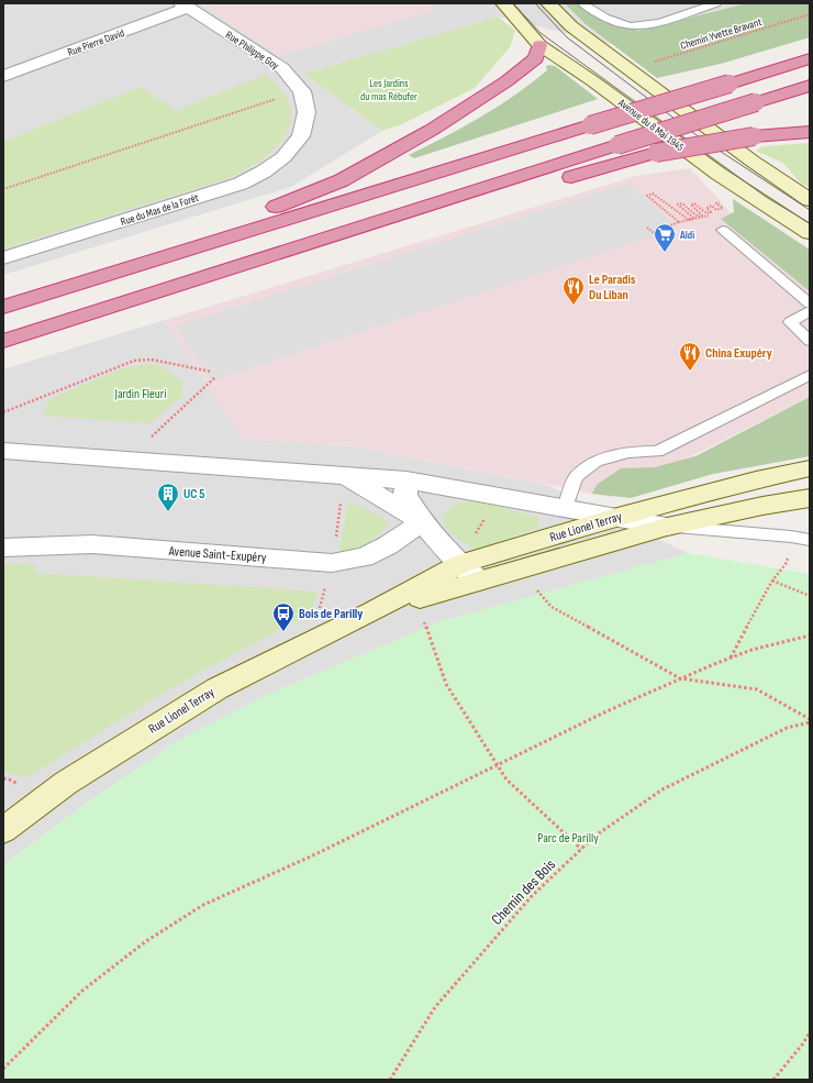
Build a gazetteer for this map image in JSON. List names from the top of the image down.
{
  "streets": {
    "main road": ["Avenue du 8 Mai 1945", "Rue Lionel Terray"],
    "street": [
      "Rue Pierre David",
      "Rue Philippe Goy",
      "Rue du Mas de la Forêt",
      "Avenue Saint-Exupéry"
    ],
    "path": ["Chemin Yvette Bravant", "Chemin des Bois"]
  },
  "crossings": [
    ["Rue Pierre David", "Rue Philippe Goy"],
    ["Rue Philippe Goy", "Rue du Mas de la Forêt"]
  ],
  "parks": ["Les Jardins du mas Rébufer", "Jardin Fleuri", "Parc de Parilly"],
  "places": {
    "supermarket": ["Aldi"],
    "restaurant": ["Le Paradis Du Liban", "China Exupéry"],
    "building": ["UC 5"],
    "bus stop": ["Bois de Parilly"]
  }
}
